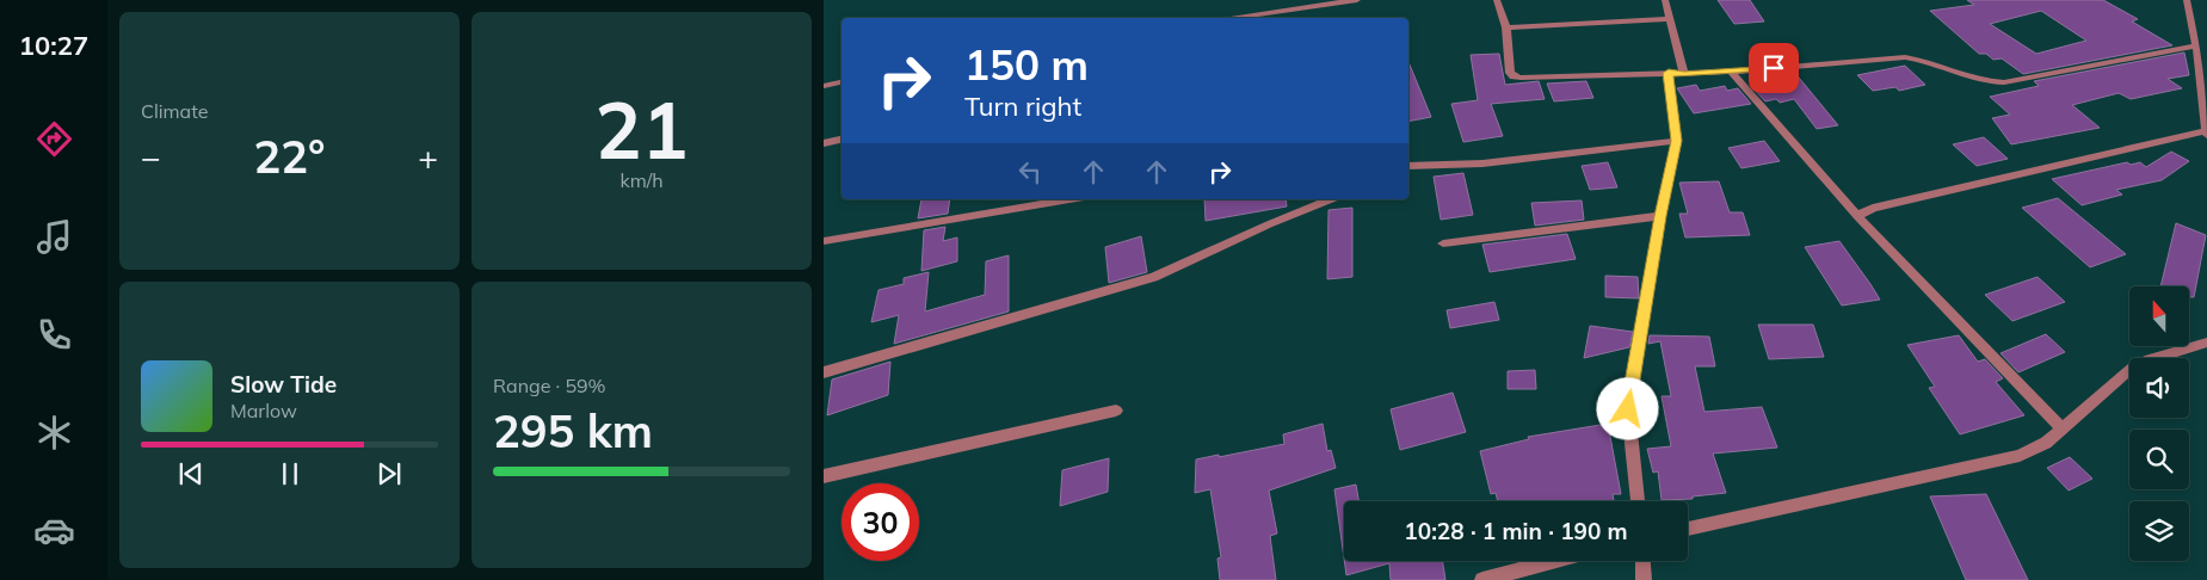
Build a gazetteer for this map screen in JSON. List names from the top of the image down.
{
  "north": "top",
  "page": {
    "tabs": "10:27",
    "tile": [
      "Climate",
      ["21", "km/h"],
      ["Range · 59%", "295 km"]
    ],
    "turn": ["150 m", "Turn right"],
    "heat": ["−", "22°", "+"],
    "song": ["Slow Tide", "Marlow"],
    "limit": "30",
    "trip": "10:28 · 1 min · 190 m"
  }
}
